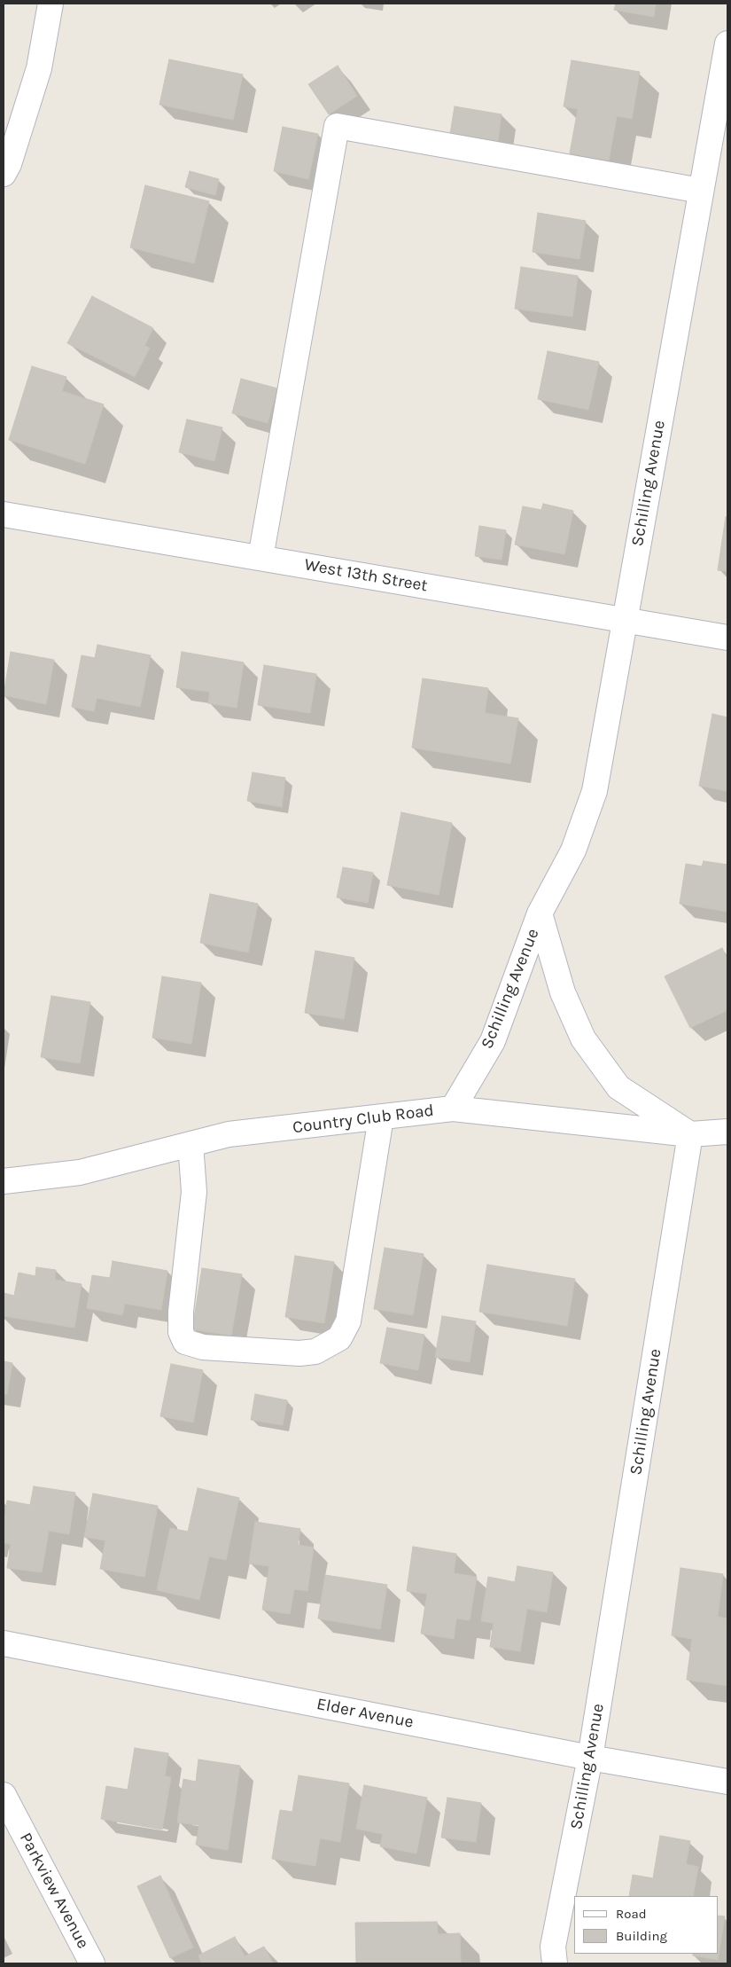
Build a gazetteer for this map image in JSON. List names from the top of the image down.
{
  "streets": {
    "street": [
      "Schilling Avenue",
      "West 13th Street",
      "Country Club Road",
      "Elder Avenue",
      "Parkview Avenue"
    ]
  },
  "crossings": [
    ["Schilling Avenue", "West 13th Street"],
    ["Schilling Avenue", "Country Club Road"],
    ["Schilling Avenue", "Elder Avenue"]
  ],
  "legend": ["Road", "Building"]
}
